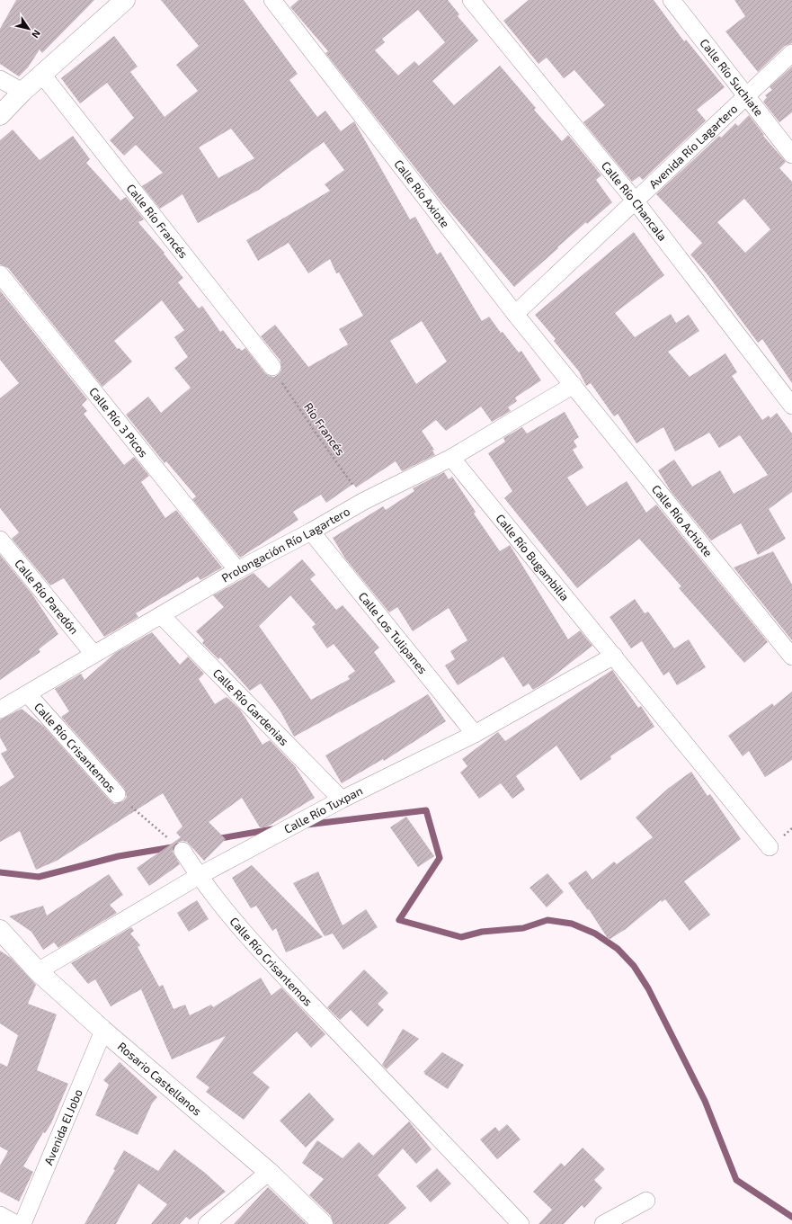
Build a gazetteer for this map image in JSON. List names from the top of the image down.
{
  "streets": {
    "street": [
      "Calle Río Suchiate",
      "Avenida Río Lagartero",
      "Calle Río Axiote",
      "Calle Río Chancala",
      "Calle Río Francés",
      "Calle Río 3 Picos",
      "Calle Río Achiote",
      "Prolongación Río Lagartero",
      "Calle Río Bugambilia",
      "Calle Río Paredón",
      "Calle Los Tulipanes",
      "Calle Río Gardenias",
      "Calle Río Crisantemos",
      "Calle Río Tuxpan",
      "Rosario Castellanos",
      "Avenida El Jobo"
    ],
    "path": ["Río Francés"]
  },
  "crossings": [
    ["Calle Río Suchiate", "Avenida Río Lagartero"],
    ["Avenida Río Lagartero", "Calle Río Axiote"],
    ["Avenida Río Lagartero", "Calle Río Chancala"],
    ["Calle Río Axiote", "Calle Río Achiote"],
    ["Calle Río Axiote", "Prolongación Río Lagartero"],
    ["Calle Río Francés", "Río Francés"],
    ["Calle Río 3 Picos", "Prolongación Río Lagartero"],
    ["Río Francés", "Prolongación Río Lagartero"],
    ["Calle Río Achiote", "Prolongación Río Lagartero"],
    ["Prolongación Río Lagartero", "Calle Río Bugambilia"],
    ["Prolongación Río Lagartero", "Calle Río Paredón"],
    ["Prolongación Río Lagartero", "Calle Los Tulipanes"],
    ["Prolongación Río Lagartero", "Calle Río Gardenias"],
    ["Prolongación Río Lagartero", "Calle Río Crisantemos"],
    ["Calle Río Bugambilia", "Calle Río Tuxpan"],
    ["Calle Los Tulipanes", "Calle Río Tuxpan"],
    ["Calle Río Gardenias", "Calle Río Tuxpan"],
    ["Calle Río Crisantemos", "Calle Río Tuxpan"],
    ["Calle Río Tuxpan", "Rosario Castellanos"],
    ["Rosario Castellanos", "Avenida El Jobo"]
  ],
  "north": "bottom right"
}
